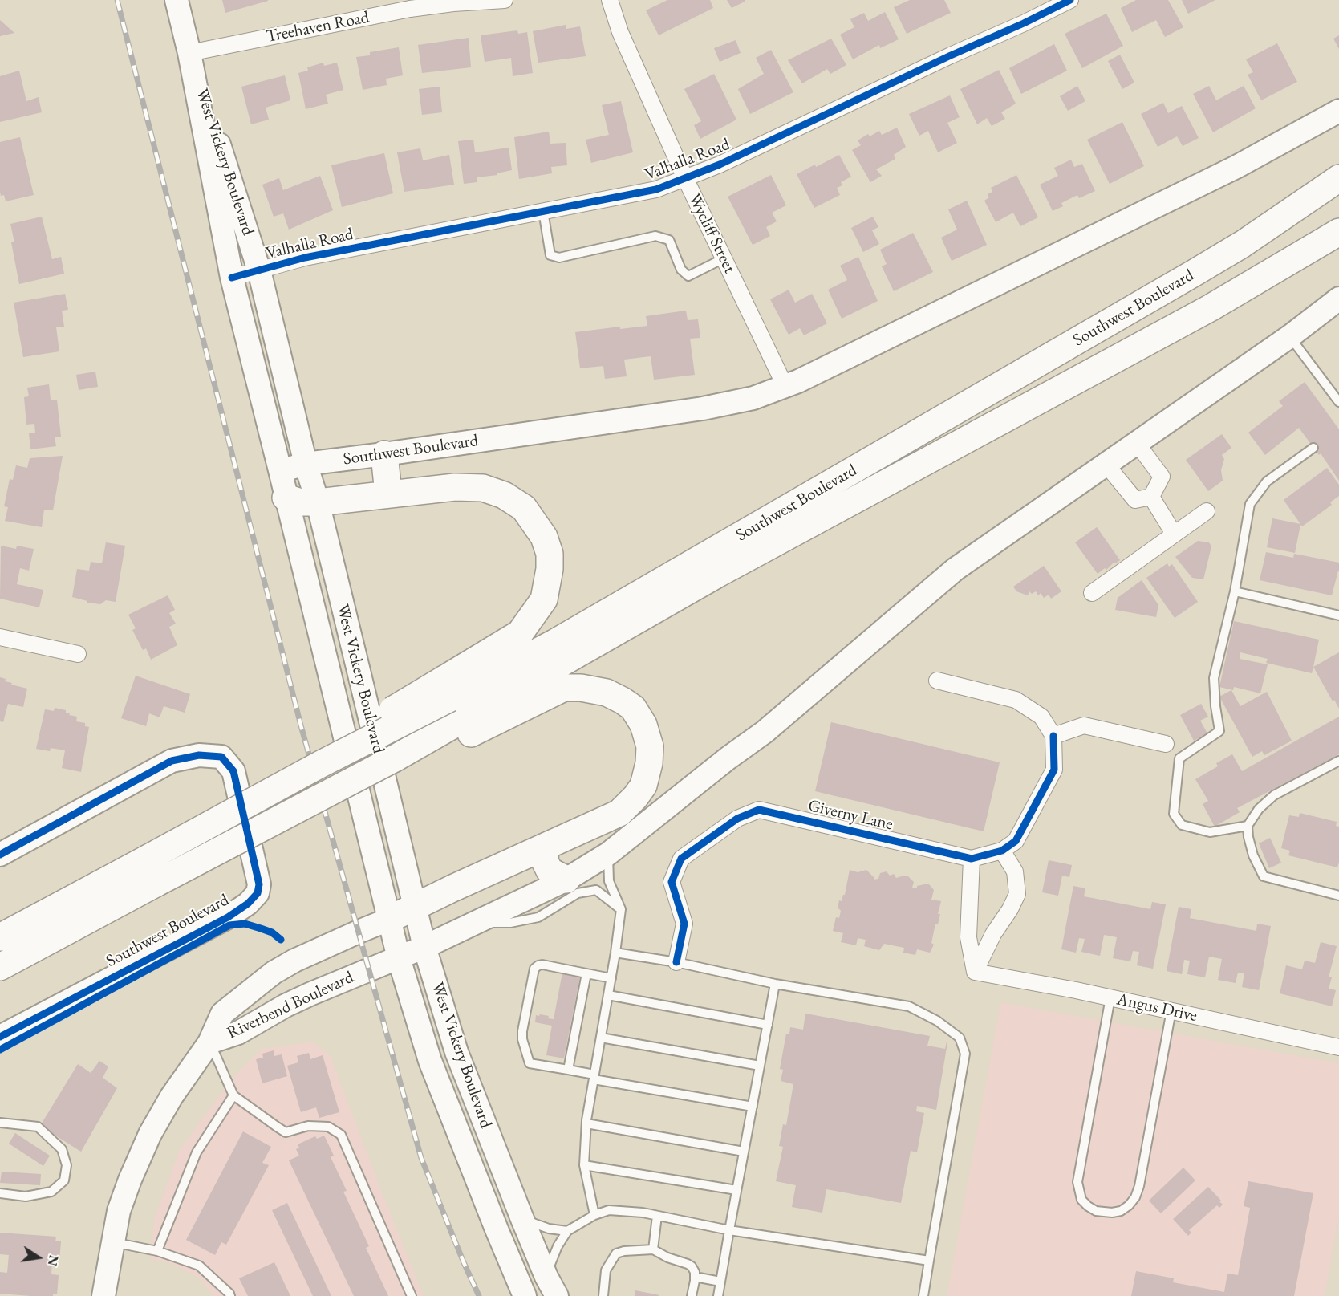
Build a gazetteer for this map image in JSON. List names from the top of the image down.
{
  "streets": {
    "highway": ["Southwest Boulevard"],
    "main road": ["West Vickery Boulevard", "Riverbend Boulevard"],
    "street": [
      "Treehaven Road",
      "Valhalla Road",
      "Wycliff Street",
      "Giverny Lane",
      "Angus Drive"
    ]
  },
  "crossings": [
    ["Treehaven Road", "West Vickery Boulevard"],
    ["Valhalla Road", "West Vickery Boulevard"],
    ["Valhalla Road", "Wycliff Street"],
    ["West Vickery Boulevard", "Southwest Boulevard"],
    ["West Vickery Boulevard", "Riverbend Boulevard"],
    ["Wycliff Street", "Southwest Boulevard"]
  ],
  "north": "right"
}
